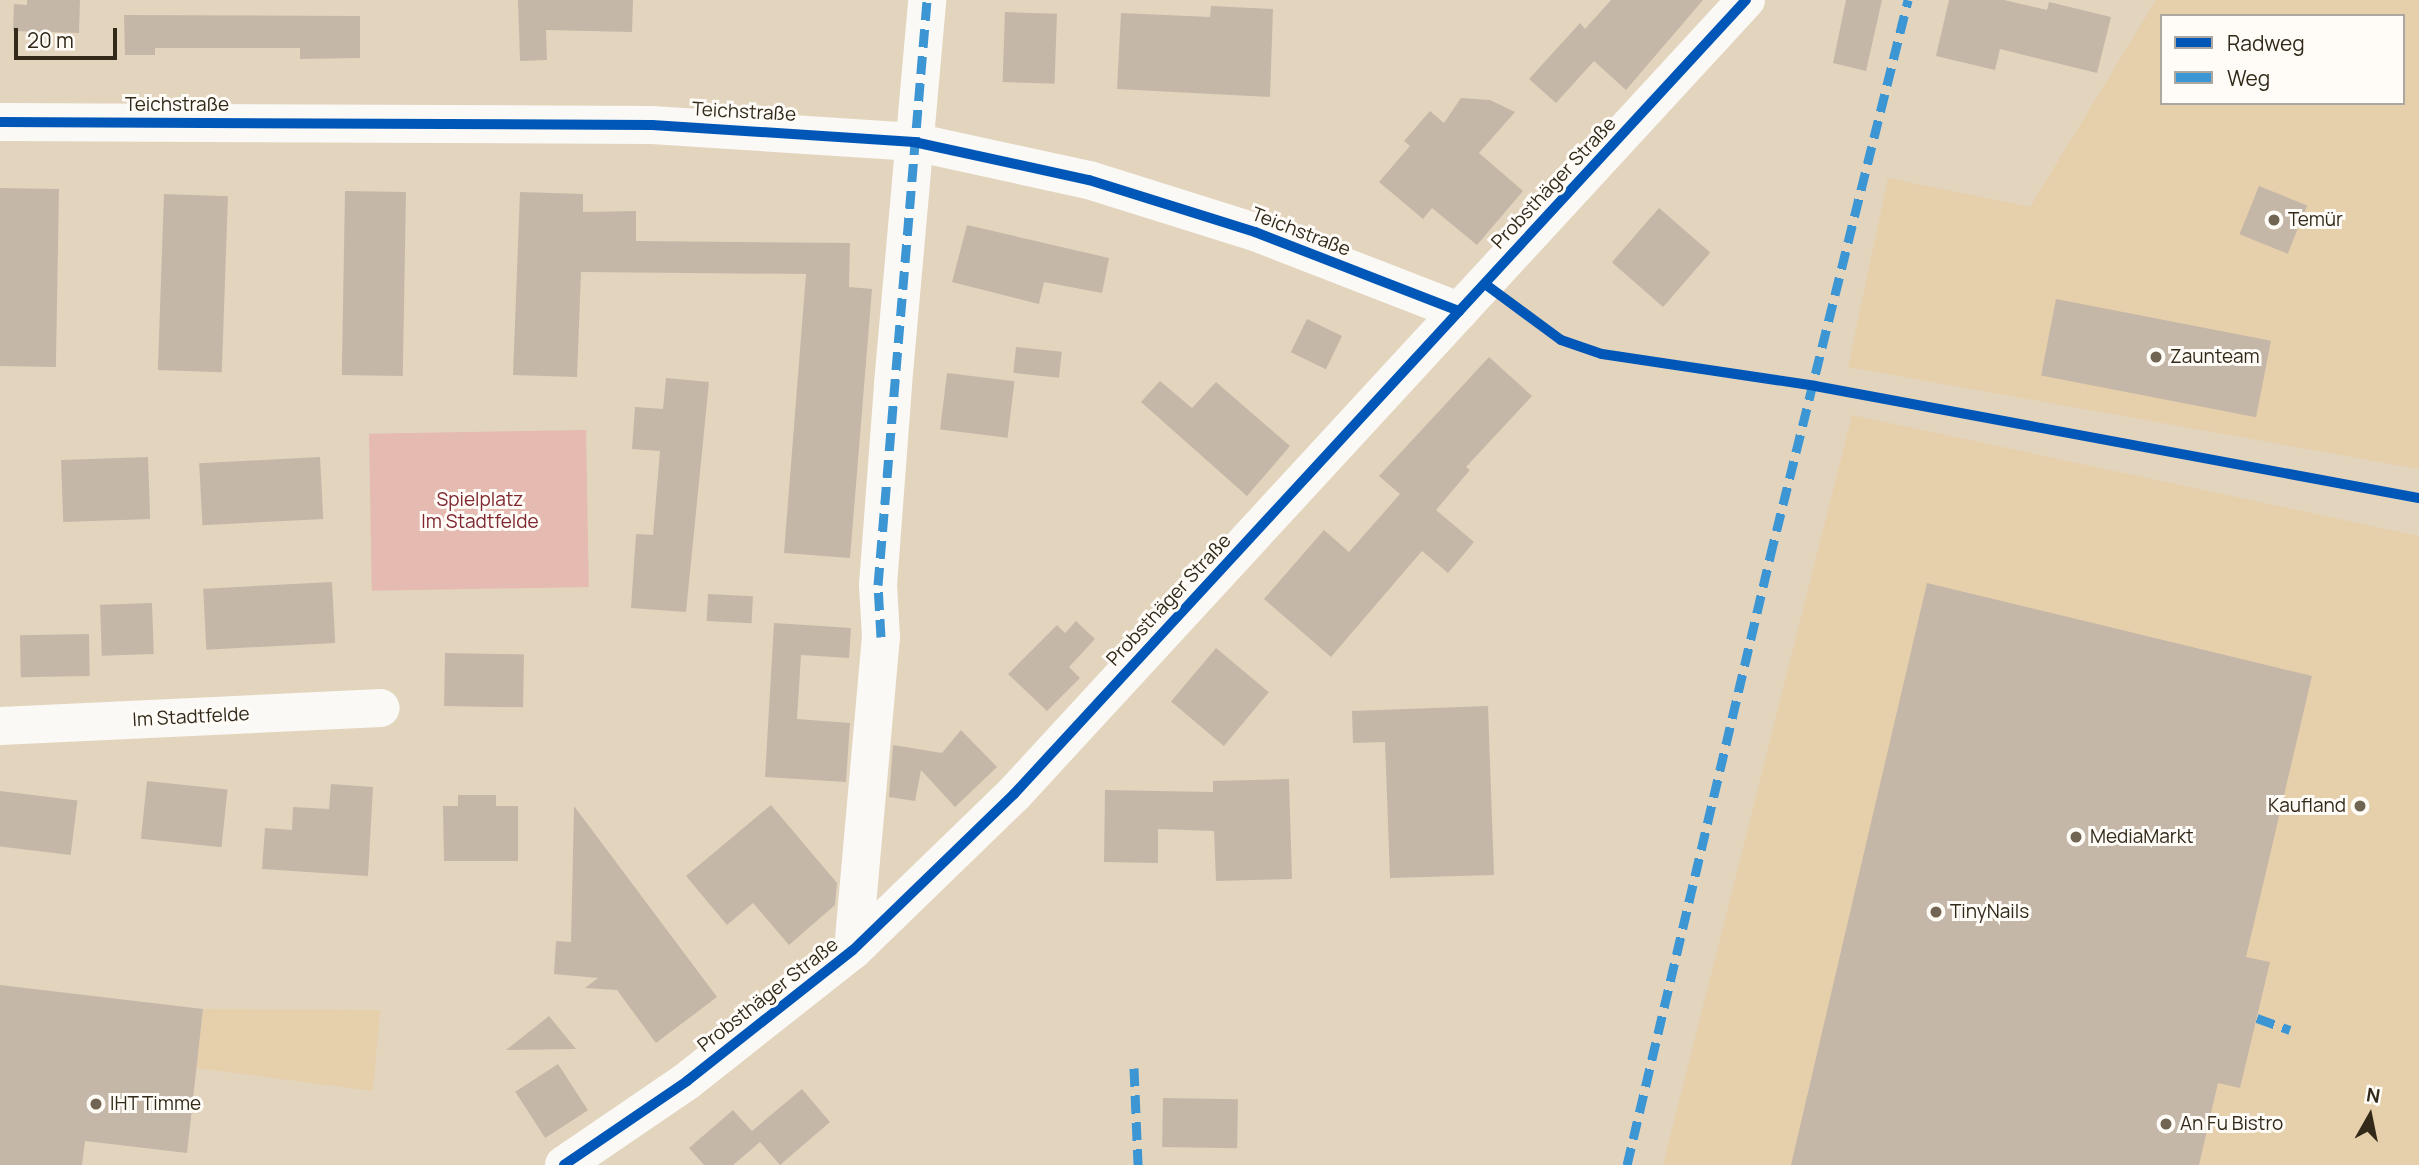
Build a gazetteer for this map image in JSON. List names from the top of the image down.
{
  "streets": {
    "street": ["Teichstraße", "Probsthäger Straße", "Im Stadtfelde"]
  },
  "crossings": [
    ["Teichstraße", "Probsthäger Straße"]
  ],
  "parks": ["Spielplatz Im Stadtfelde"],
  "places": [
    "Temür",
    "Zaunteam",
    "Kaufland",
    "MediaMarkt",
    "TinyNails",
    "IHT Timme",
    "An Fu Bistro"
  ],
  "legend": ["Radweg", "Weg"],
  "scale_bar": "20 m",
  "north": "top"
}
